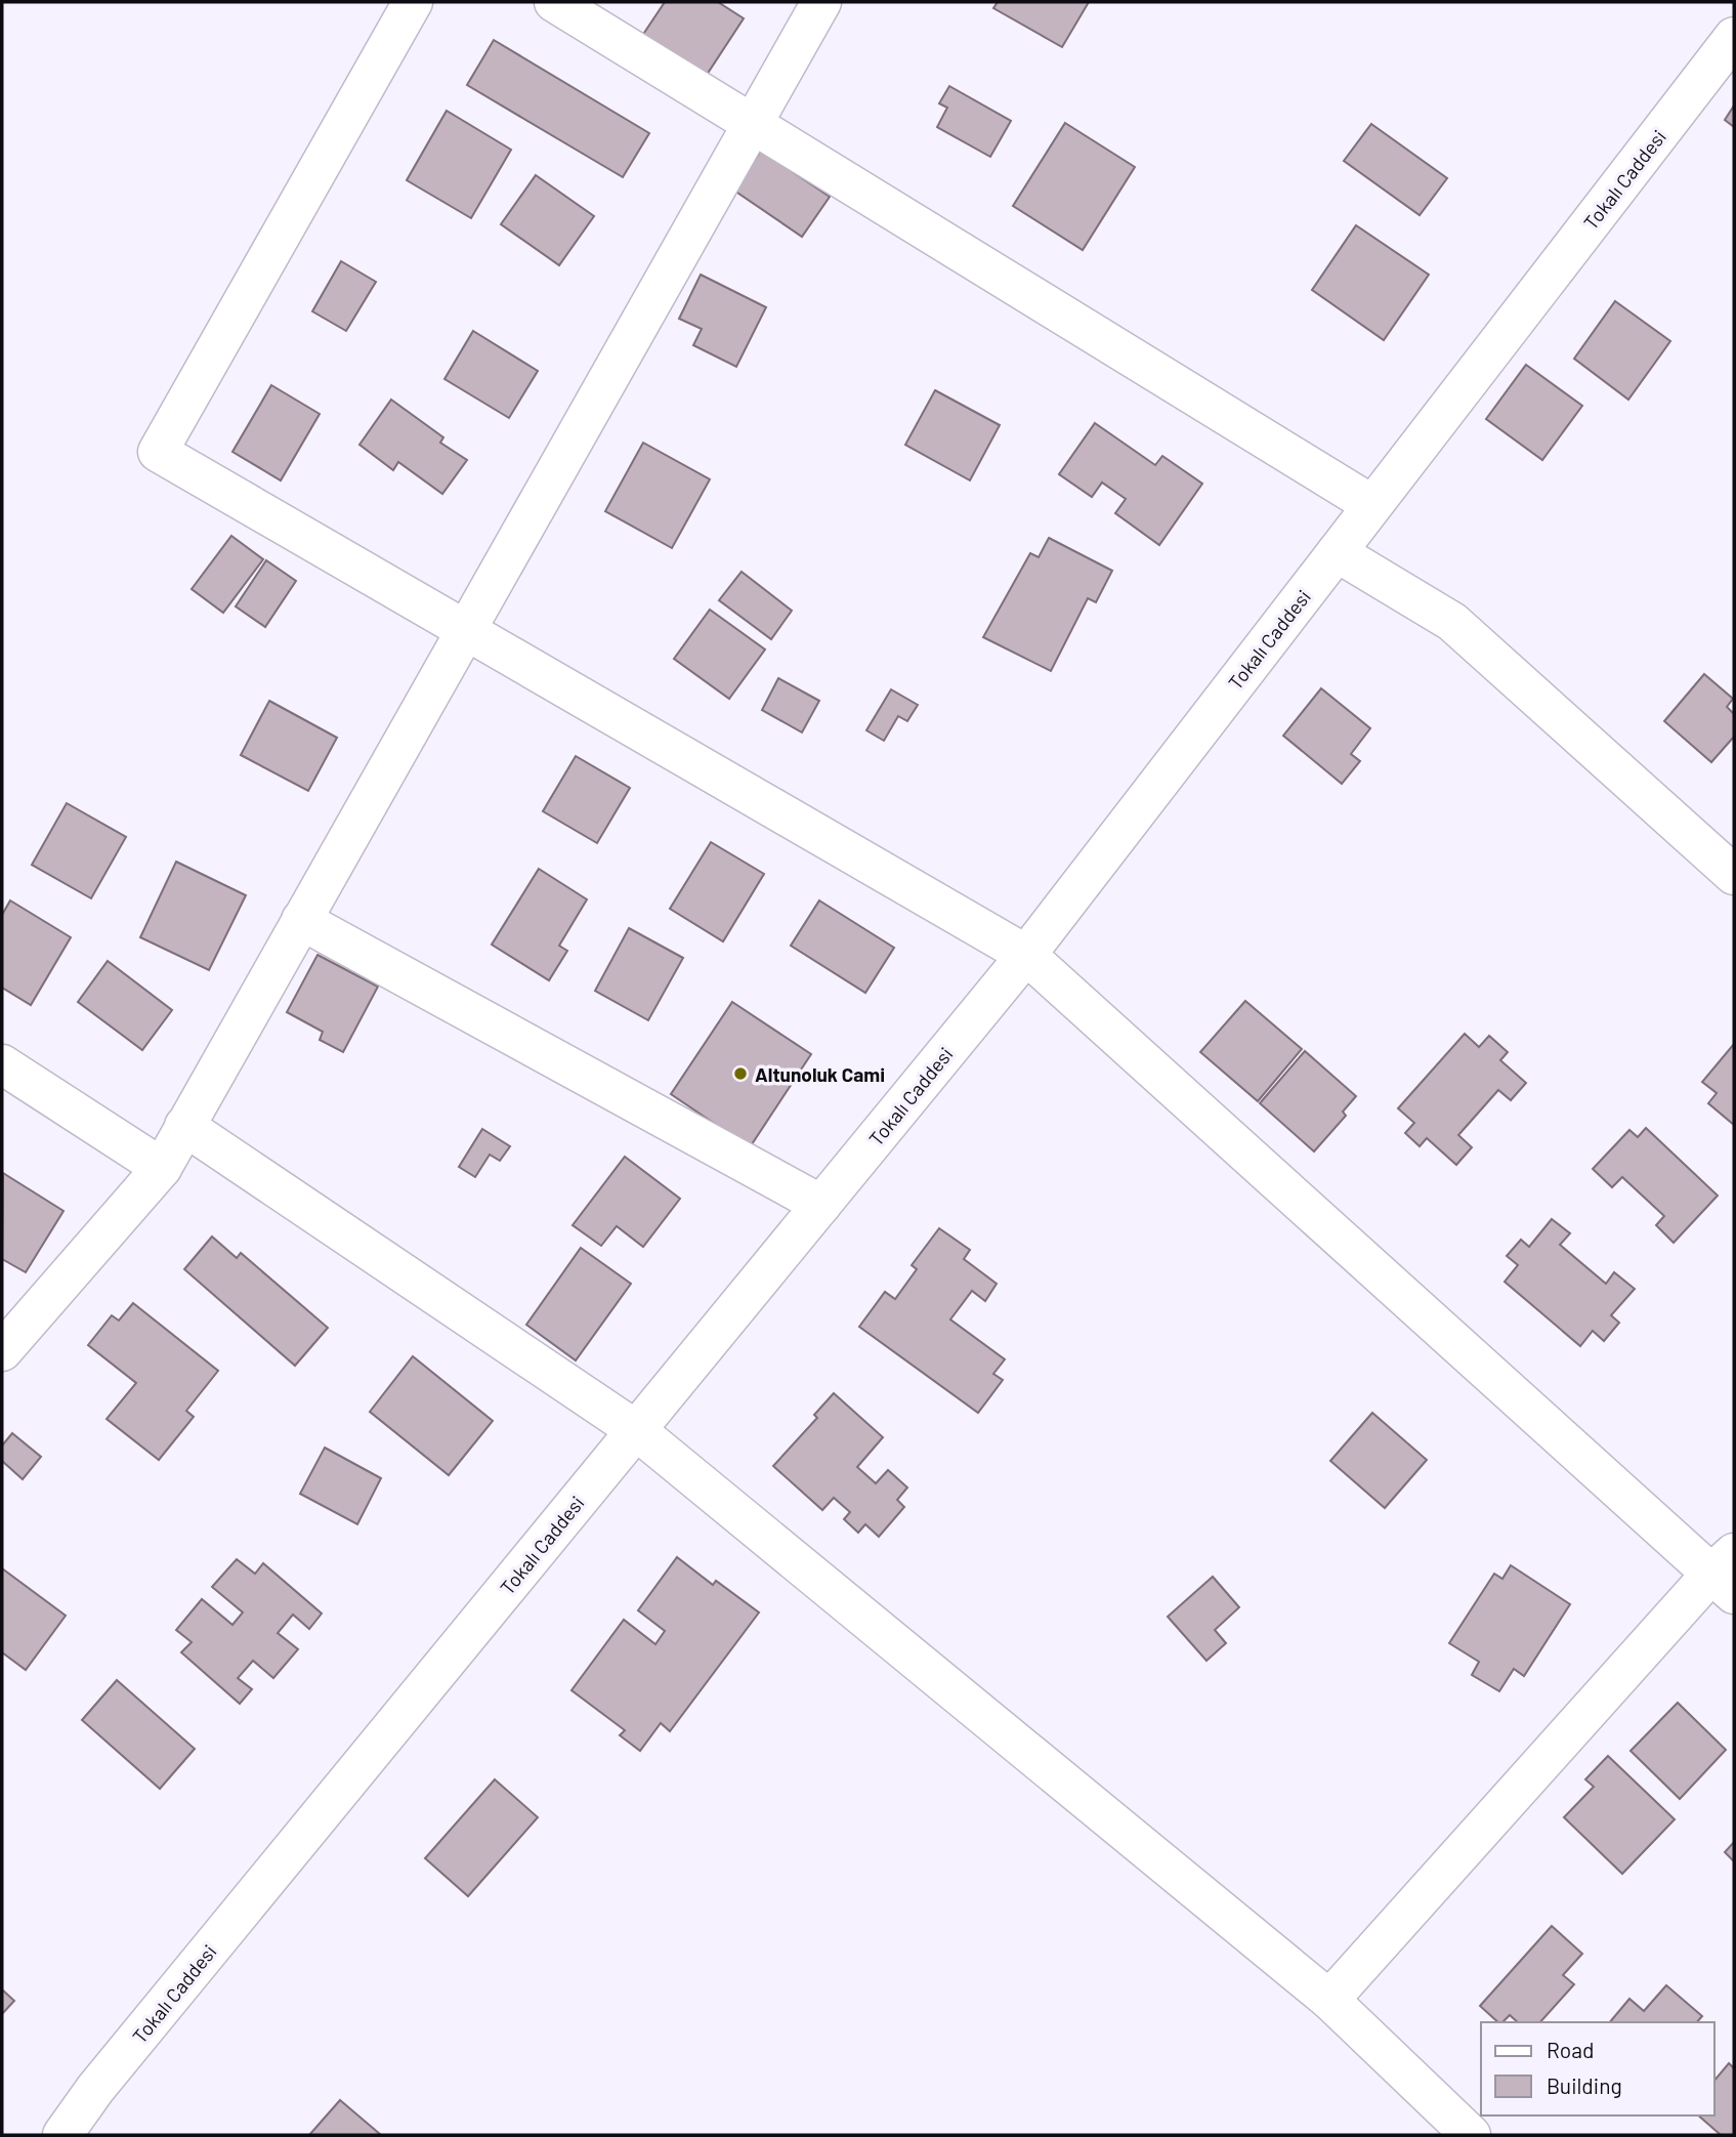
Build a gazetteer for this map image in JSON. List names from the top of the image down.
{
  "streets": {
    "street": ["Tokalı Caddesi"]
  },
  "places": ["Altunoluk Cami"],
  "legend": ["Road", "Building"]
}
